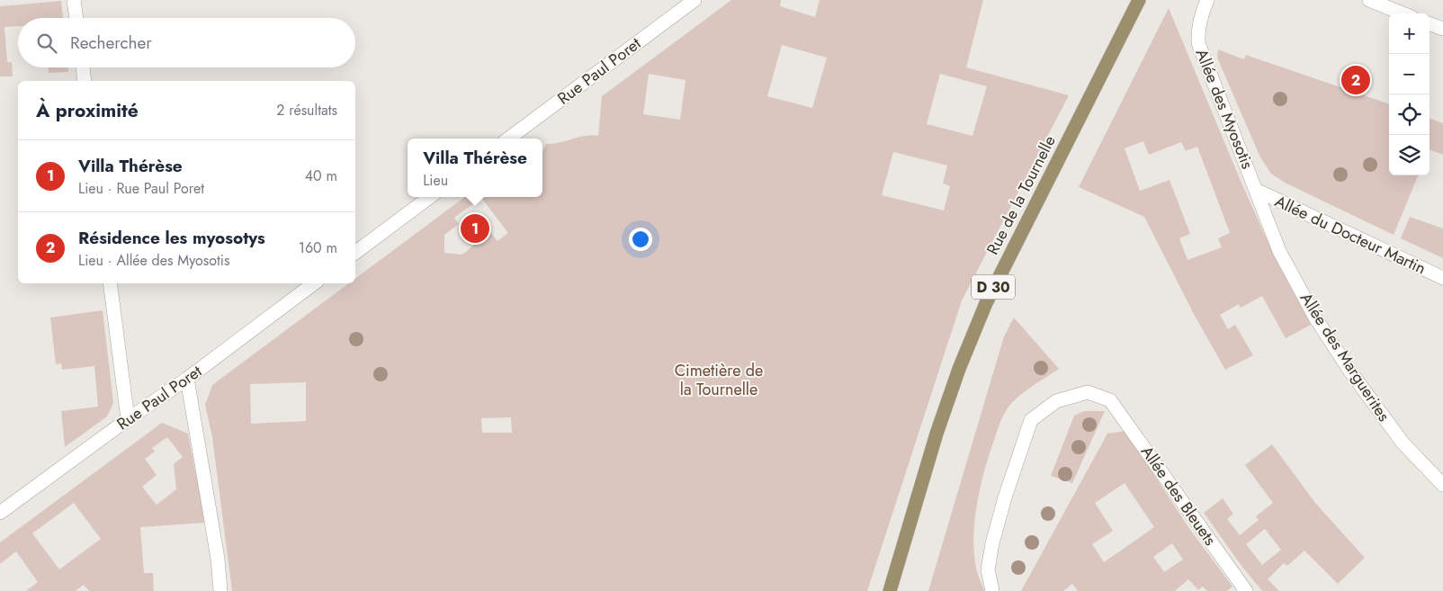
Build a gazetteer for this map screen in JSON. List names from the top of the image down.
{
  "streets": {
    "main road": ["Rue de la Tournelle", "D 30"],
    "street": [
      "Rue Paul Poret",
      "Allée des Myosotis",
      "Allée du Docteur Martin",
      "Allée des Marguerites",
      "Allée des Bleuets"
    ]
  },
  "crossings": [
    ["Allée des Myosotis", "Allée du Docteur Martin"],
    ["Allée des Myosotis", "Allée des Marguerites"],
    ["Allée du Docteur Martin", "Allée des Marguerites"]
  ],
  "parks": ["Cimetière de la Tournelle"],
  "page": {
    "map_buttons": ["+", "−"],
    "search": "Rechercher",
    "pins": ["2", "1"],
    "heading": ["À proximité", "2 résultats"],
    "popup": ["Villa Thérèse", "Lieu"],
    "list": [
      {
        "mark": "1",
        "name": "Villa Thérèse",
        "note": "Lieu · Rue Paul Poret",
        "value": "40 m"
      },
      {
        "mark": "2",
        "name": "Résidence les myosotys",
        "note": "Lieu · Allée des Myosotis",
        "value": "160 m"
      }
    ]
  }
}
